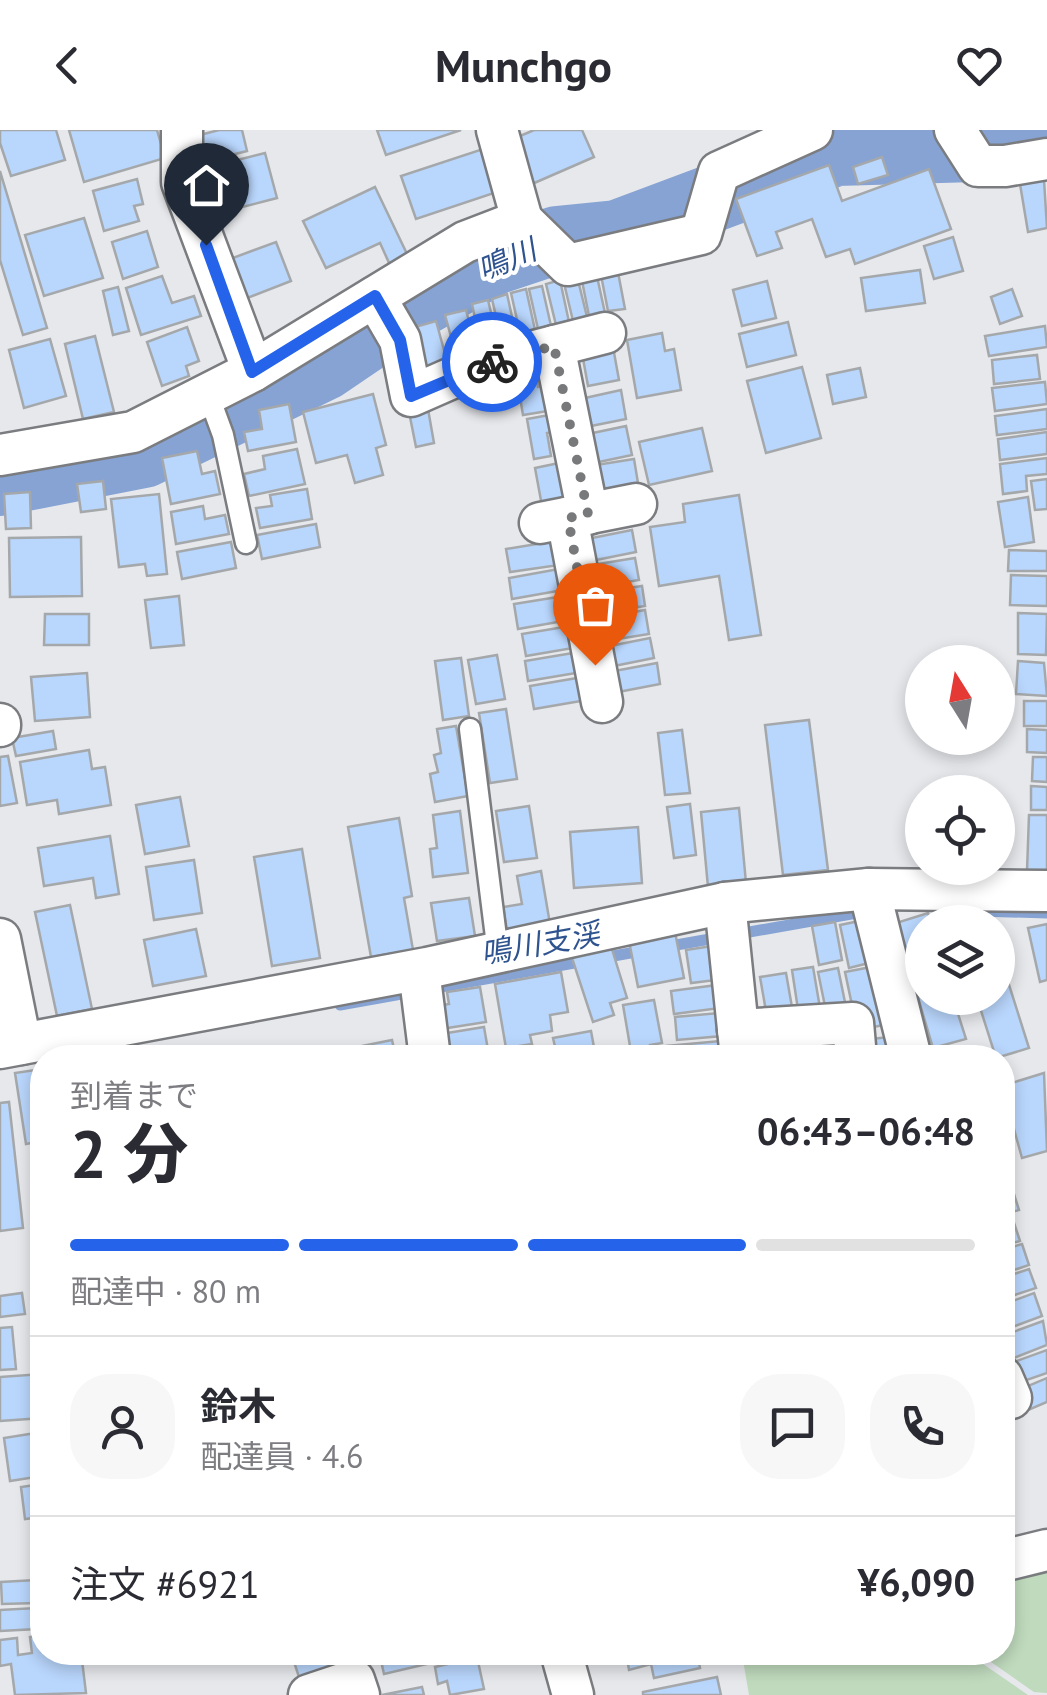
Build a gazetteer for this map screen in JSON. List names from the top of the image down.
{
  "water": ["鳴川", "鳴川支渓"],
  "north": "top",
  "page": {
    "header": "Munchgo",
    "heading": ["2 分", "到着まで", "06:43–06:48"],
    "panel": [
      "鈴木",
      "配達員 · 4.6",
      "注文 #6921",
      "¥6,090"
    ],
    "bar": "配達中 · 80 m"
  }
}
